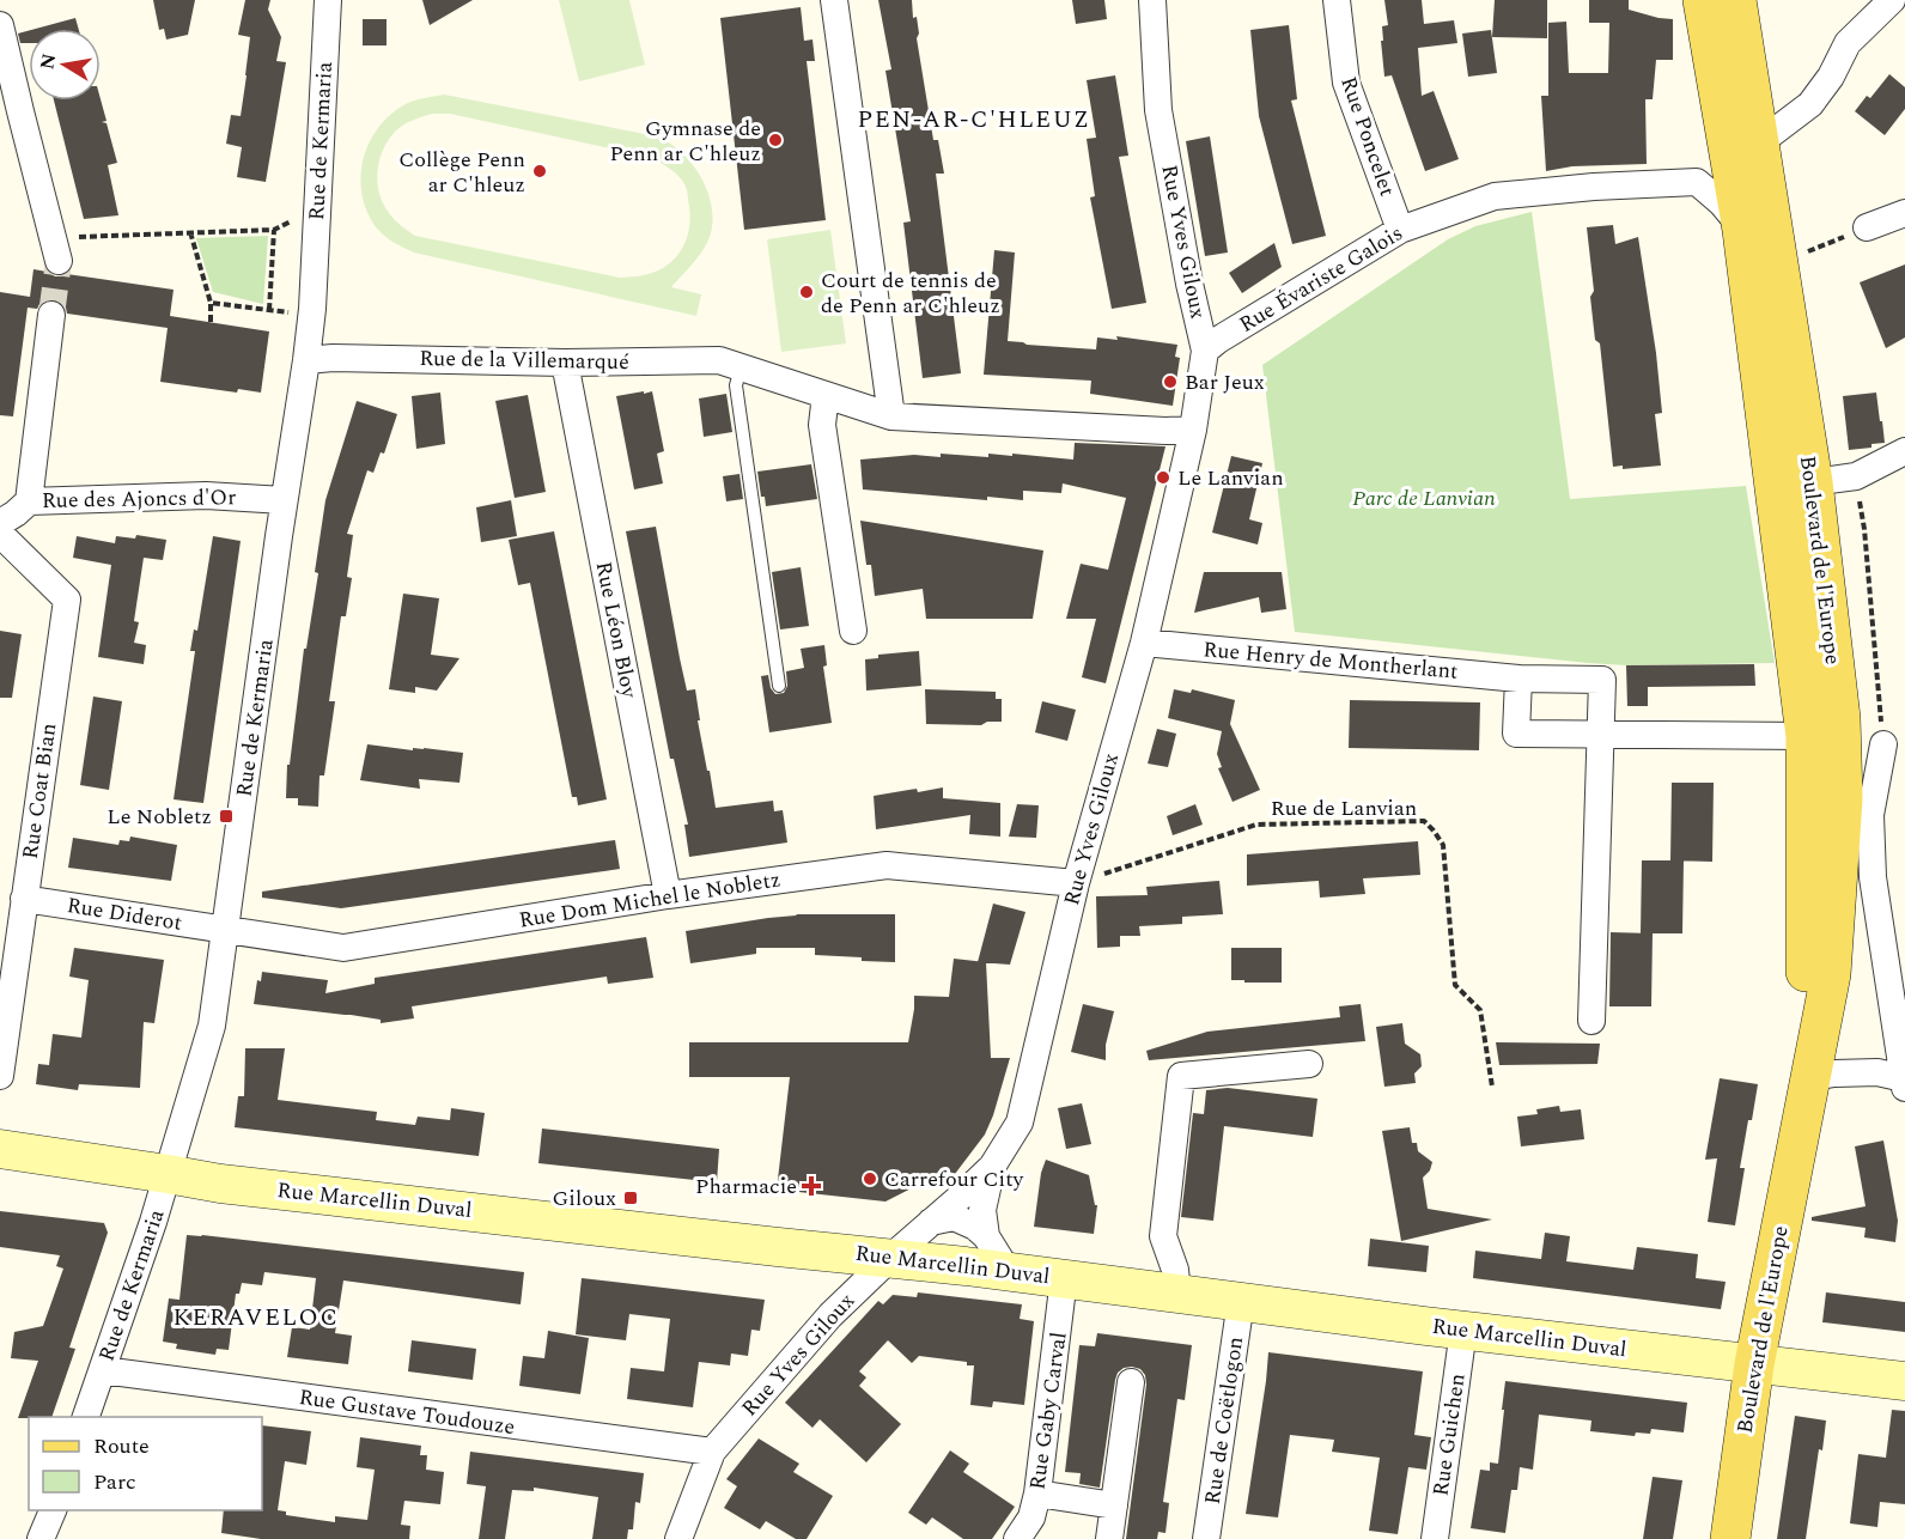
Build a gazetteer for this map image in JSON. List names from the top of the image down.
{
  "streets": {
    "main road": ["Boulevard de l'Europe", "Rue Marcellin Duval"],
    "street": [
      "Rue Poncelet",
      "Rue de Kermaria",
      "Rue Yves Giloux",
      "Rue Évariste Galois",
      "Rue de la Villemarqué",
      "Rue des Ajoncs d'Or",
      "Rue Léon Bloy",
      "Rue Henry de Montherlant",
      "Rue Coat Bian",
      "Rue Dom Michel le Nobletz",
      "Rue Diderot",
      "Rue Gaby Carval",
      "Rue Gustave Toudouze",
      "Rue de Coëtlogon",
      "Rue Guichen"
    ],
    "path": ["Rue de Lanvian"]
  },
  "crossings": [
    ["Rue Poncelet", "Rue Évariste Galois"],
    ["Rue de Kermaria", "Rue de la Villemarqué"],
    ["Rue de Kermaria", "Rue des Ajoncs d'Or"],
    ["Rue de Kermaria", "Rue Dom Michel le Nobletz"],
    ["Rue de Kermaria", "Rue Diderot"],
    ["Rue de Kermaria", "Rue Marcellin Duval"],
    ["Rue de Kermaria", "Rue Gustave Toudouze"],
    ["Rue Yves Giloux", "Rue Évariste Galois"],
    ["Rue Yves Giloux", "Rue de la Villemarqué"],
    ["Rue Yves Giloux", "Rue Henry de Montherlant"],
    ["Rue Yves Giloux", "Rue de Lanvian"],
    ["Rue Yves Giloux", "Rue Dom Michel le Nobletz"],
    ["Rue Yves Giloux", "Rue Marcellin Duval"],
    ["Rue Yves Giloux", "Rue Gustave Toudouze"],
    ["Rue de la Villemarqué", "Rue Léon Bloy"],
    ["Boulevard de l'Europe", "Rue Marcellin Duval"],
    ["Rue Léon Bloy", "Rue Dom Michel le Nobletz"],
    ["Rue Coat Bian", "Rue Diderot"],
    ["Rue de Lanvian", "Rue Dom Michel le Nobletz"],
    ["Rue Dom Michel le Nobletz", "Rue Diderot"],
    ["Rue Marcellin Duval", "Rue Gaby Carval"],
    ["Rue Marcellin Duval", "Rue de Coëtlogon"],
    ["Rue Marcellin Duval", "Rue Guichen"]
  ],
  "districts": ["PEN-AR-C'HLEUZ", "KERAVELOC"],
  "parks": ["Parc de Lanvian"],
  "places": {
    "other": [
      "Gymnase de Penn ar C'hleuz",
      "Collège Penn ar C'hleuz",
      "Court de tennis de de Penn ar C'hleuz",
      "Bar Jeux",
      "Le Lanvian",
      "Carrefour City"
    ],
    "transit": ["Le Nobletz", "Giloux"],
    "health": ["Pharmacie"]
  },
  "legend": ["Route", "Parc"],
  "north": "left"
}
